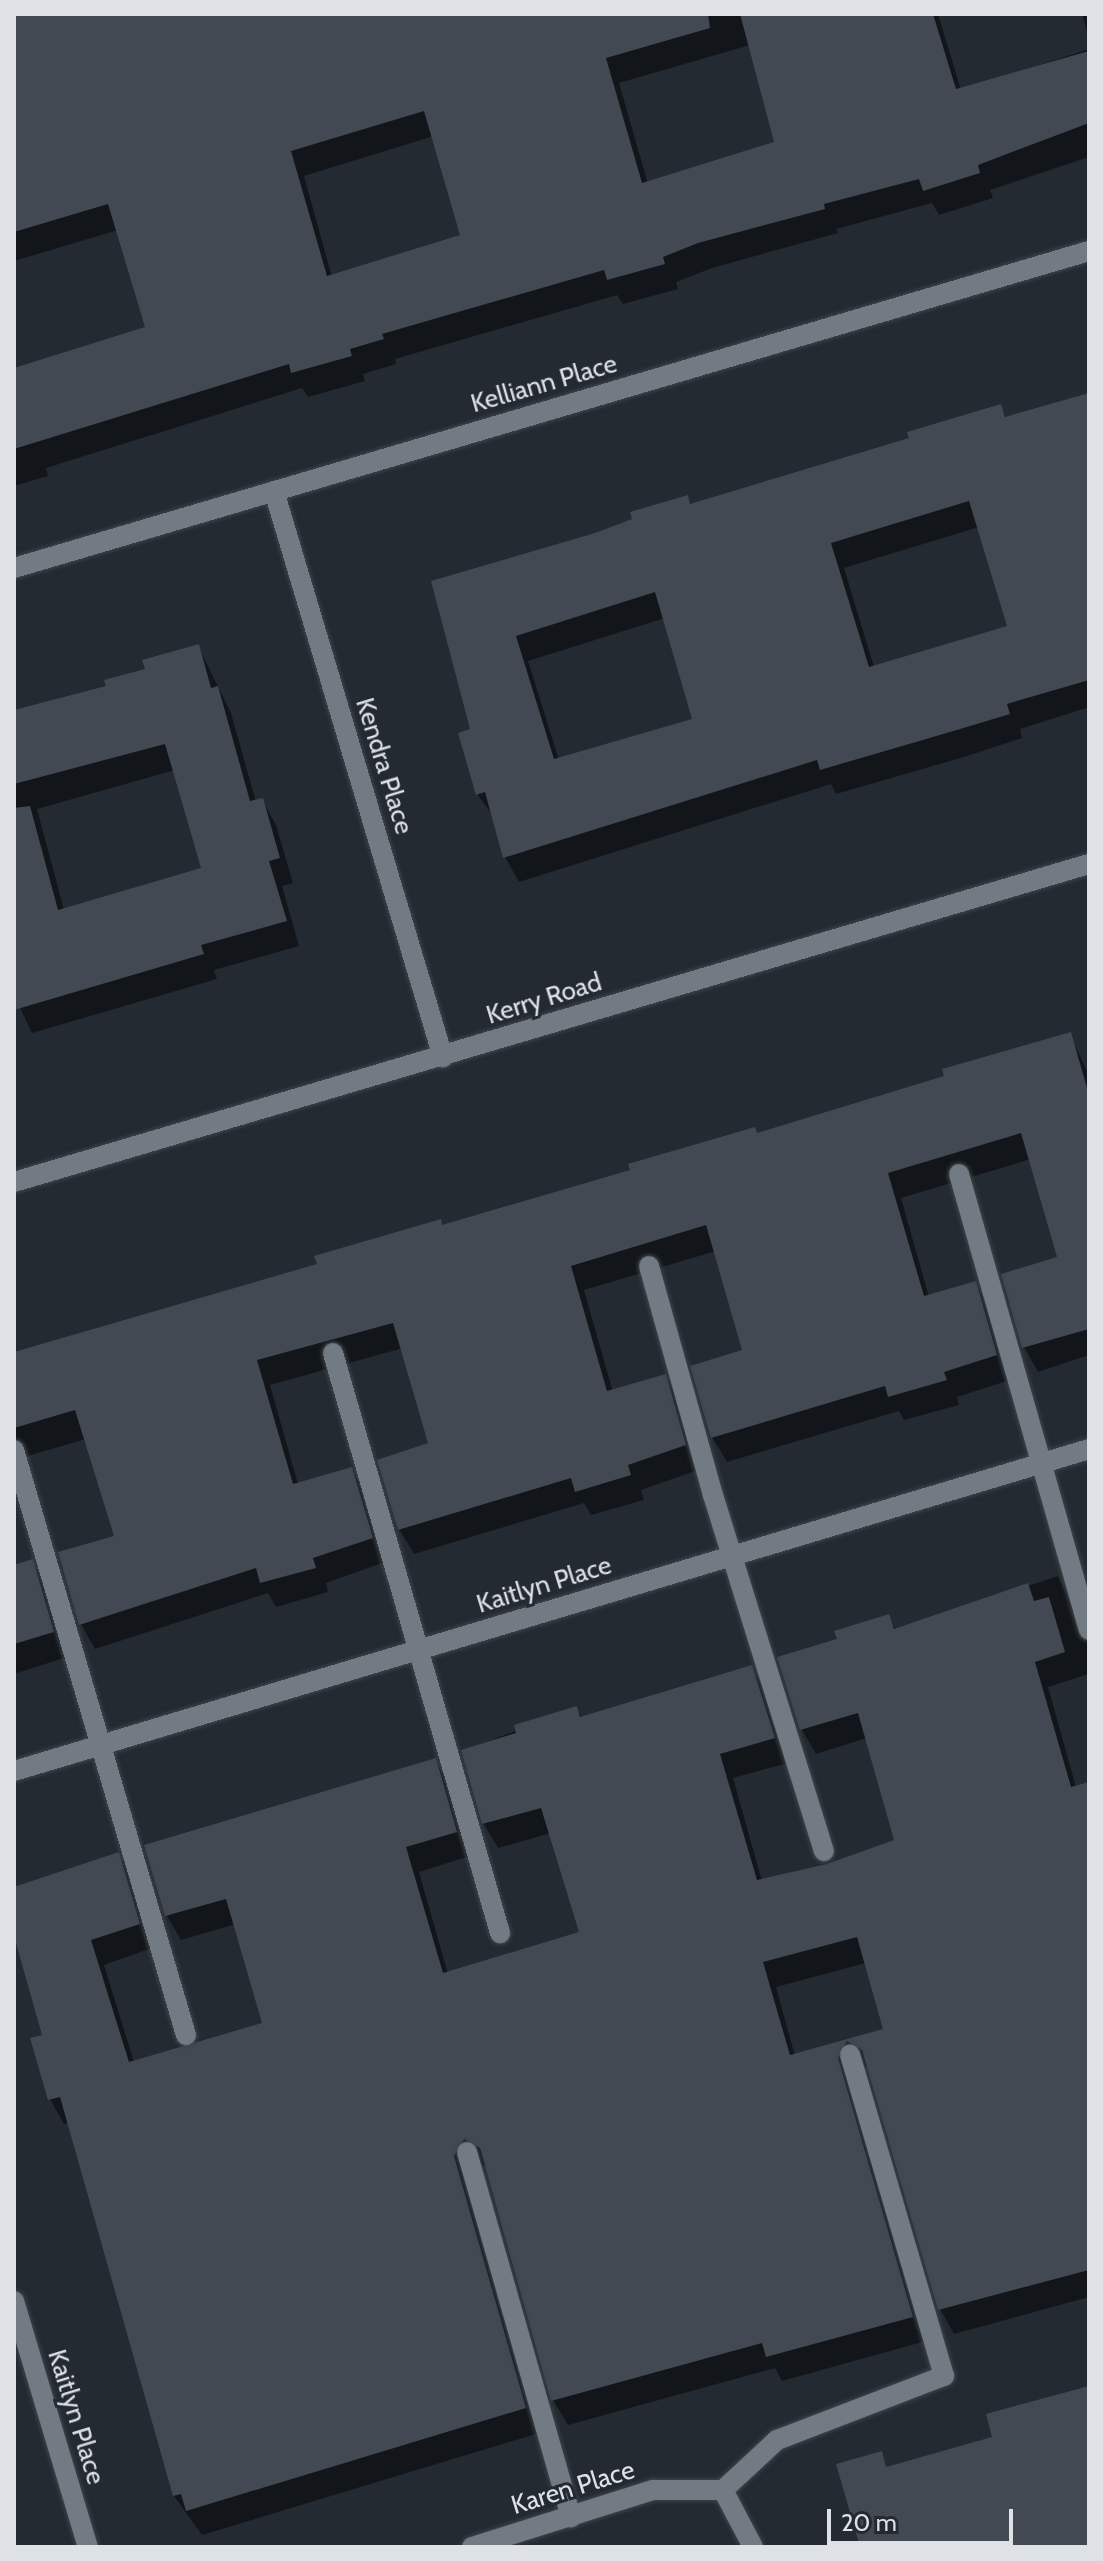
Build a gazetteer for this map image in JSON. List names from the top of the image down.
{
  "streets": {
    "street": [
      "Kelliann Place",
      "Kendra Place",
      "Kerry Road",
      "Kaitlyn Place",
      "Karen Place"
    ]
  },
  "crossings": [
    ["Kelliann Place", "Kendra Place"],
    ["Kendra Place", "Kerry Road"]
  ],
  "scale_bar": "20 m"
}
